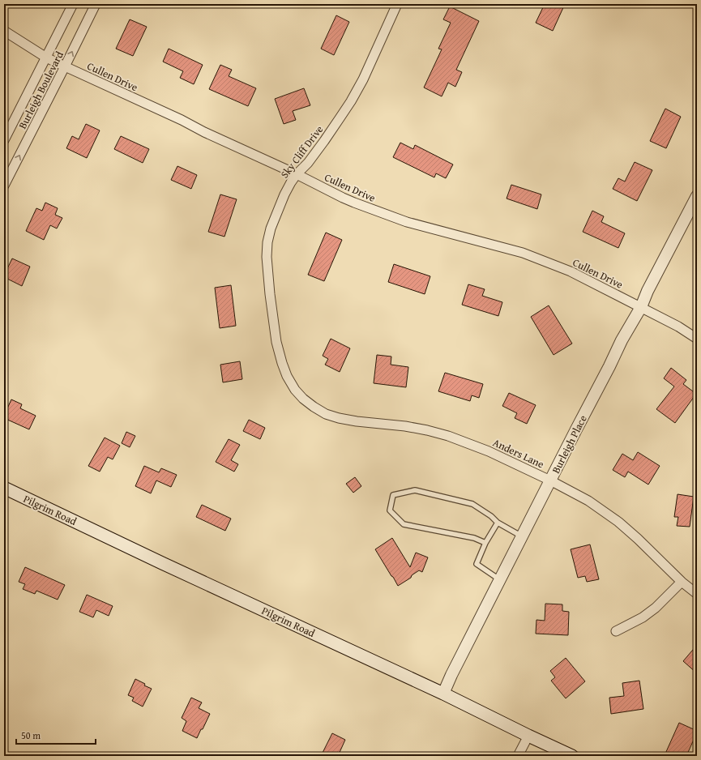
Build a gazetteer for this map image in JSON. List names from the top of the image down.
{
  "streets": {
    "main road": ["Pilgrim Road"],
    "street": [
      "Cullen Drive",
      "Burleigh Boulevard",
      "Sky Cliff Drive",
      "Burleigh Place",
      "Anders Lane"
    ]
  },
  "crossings": [
    ["Cullen Drive", "Burleigh Boulevard"],
    ["Cullen Drive", "Sky Cliff Drive"],
    ["Cullen Drive", "Burleigh Place"],
    ["Sky Cliff Drive", "Anders Lane"],
    ["Burleigh Place", "Anders Lane"],
    ["Burleigh Place", "Pilgrim Road"]
  ],
  "scale_bar": "50 m"
}
